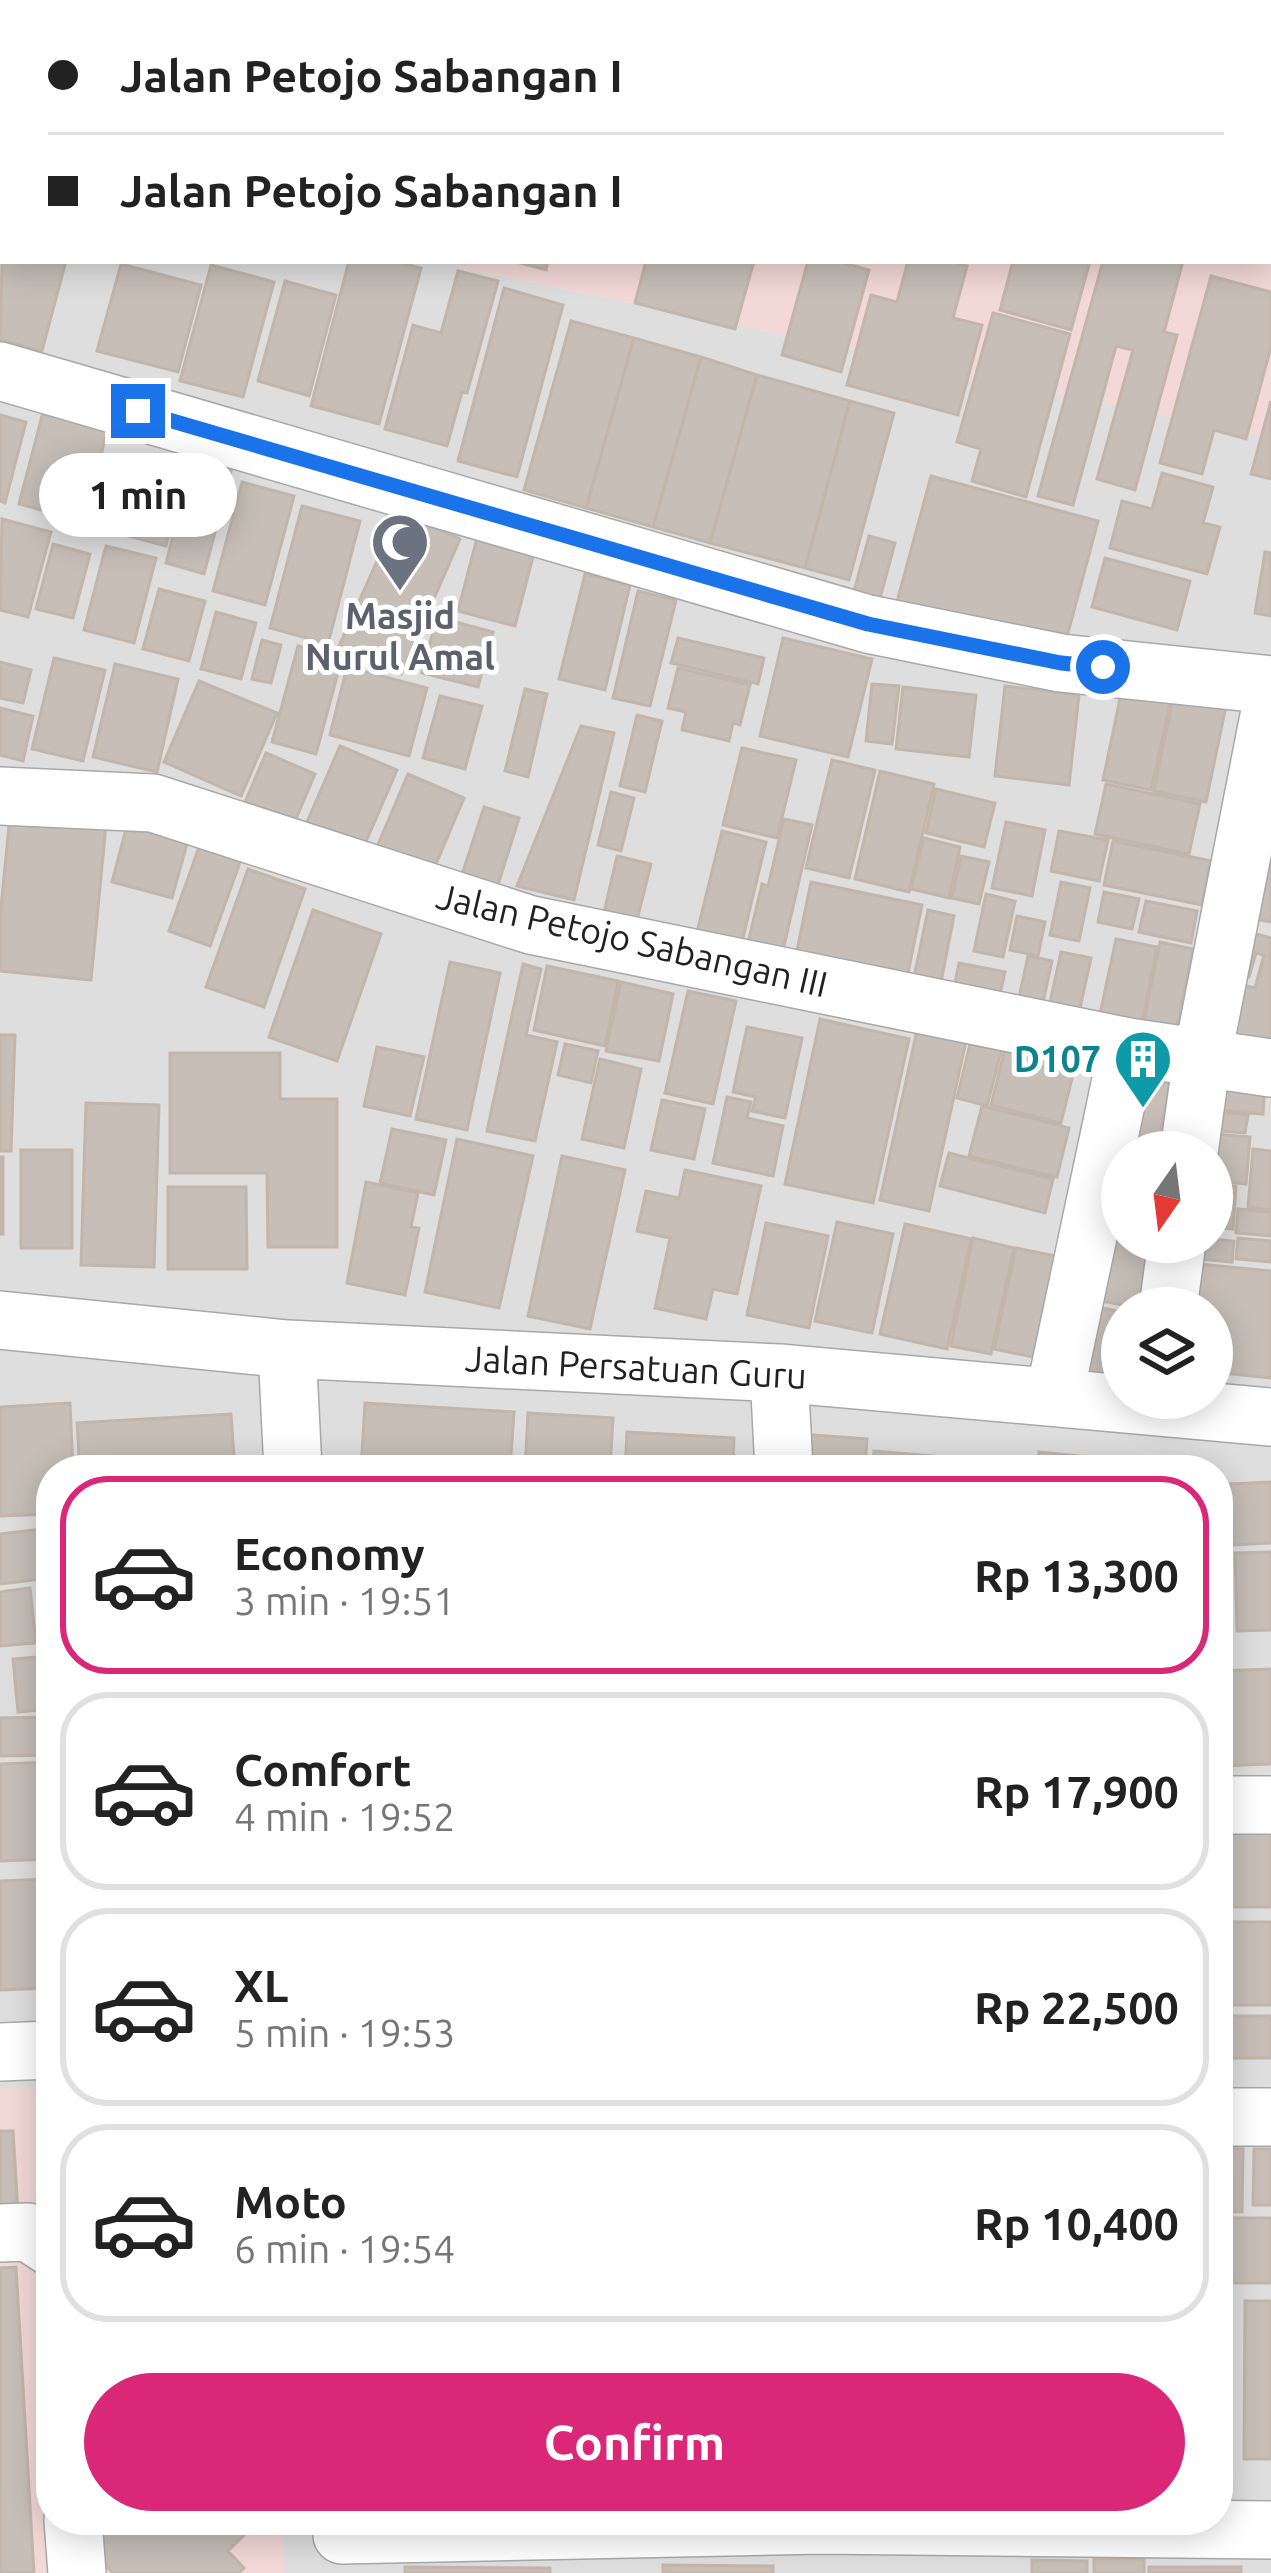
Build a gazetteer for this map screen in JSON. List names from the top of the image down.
{
  "streets": {
    "street": ["Jalan Petojo Sabangan III", "Jalan Persatuan Guru"]
  },
  "places": {
    "mosque": ["Masjid Nurul Amal"],
    "building": ["D107"]
  },
  "north": "bottom",
  "page": {
    "banner": ["Jalan Petojo Sabangan I", "Jalan Petojo Sabangan I"],
    "bubble": "1 min",
    "list": [
      {
        "name": "Economy",
        "note": "3 min · 19:51",
        "value": "Rp 13,300"
      },
      {
        "name": "Comfort",
        "note": "4 min · 19:52",
        "value": "Rp 17,900"
      },
      {
        "name": "XL",
        "note": "5 min · 19:53",
        "value": "Rp 22,500"
      },
      {
        "name": "Moto",
        "note": "6 min · 19:54",
        "value": "Rp 10,400"
      }
    ],
    "buttons": "Confirm"
  }
}
